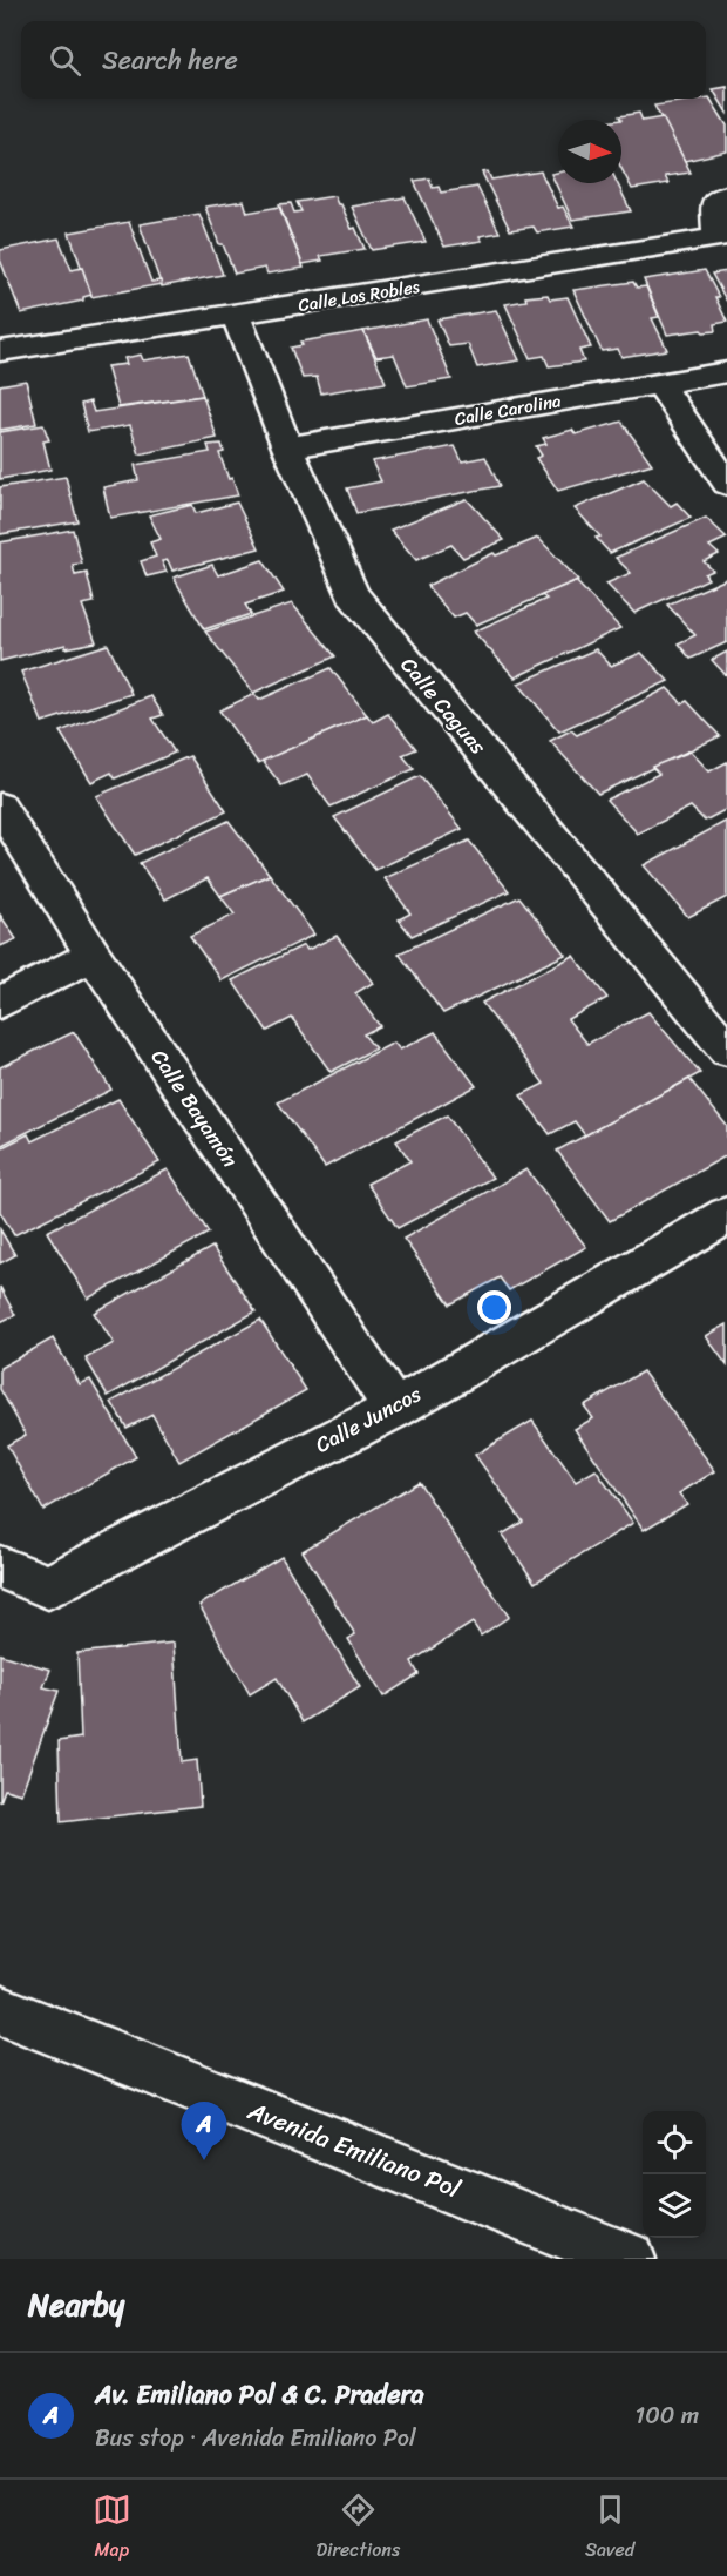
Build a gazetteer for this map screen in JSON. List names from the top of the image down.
{
  "streets": {
    "street": [
      "Calle Los Robles",
      "Calle Carolina",
      "Calle Caguas",
      "Calle Bayamón",
      "Calle Juncos",
      "Avenida Emiliano Pol"
    ]
  },
  "crossings": [
    ["Calle Los Robles", "Calle Caguas"],
    ["Calle Carolina", "Calle Caguas"],
    ["Calle Bayamón", "Calle Juncos"]
  ],
  "north": "right",
  "page": {
    "search": "Search here",
    "pins": "A",
    "heading": "Nearby",
    "list": [
      {
        "mark": "A",
        "name": "Av. Emiliano Pol & C. Pradera",
        "note": "Bus stop · Avenida Emiliano Pol",
        "value": "100 m"
      }
    ],
    "nav": ["Map", "Directions", "Saved"]
  }
}
